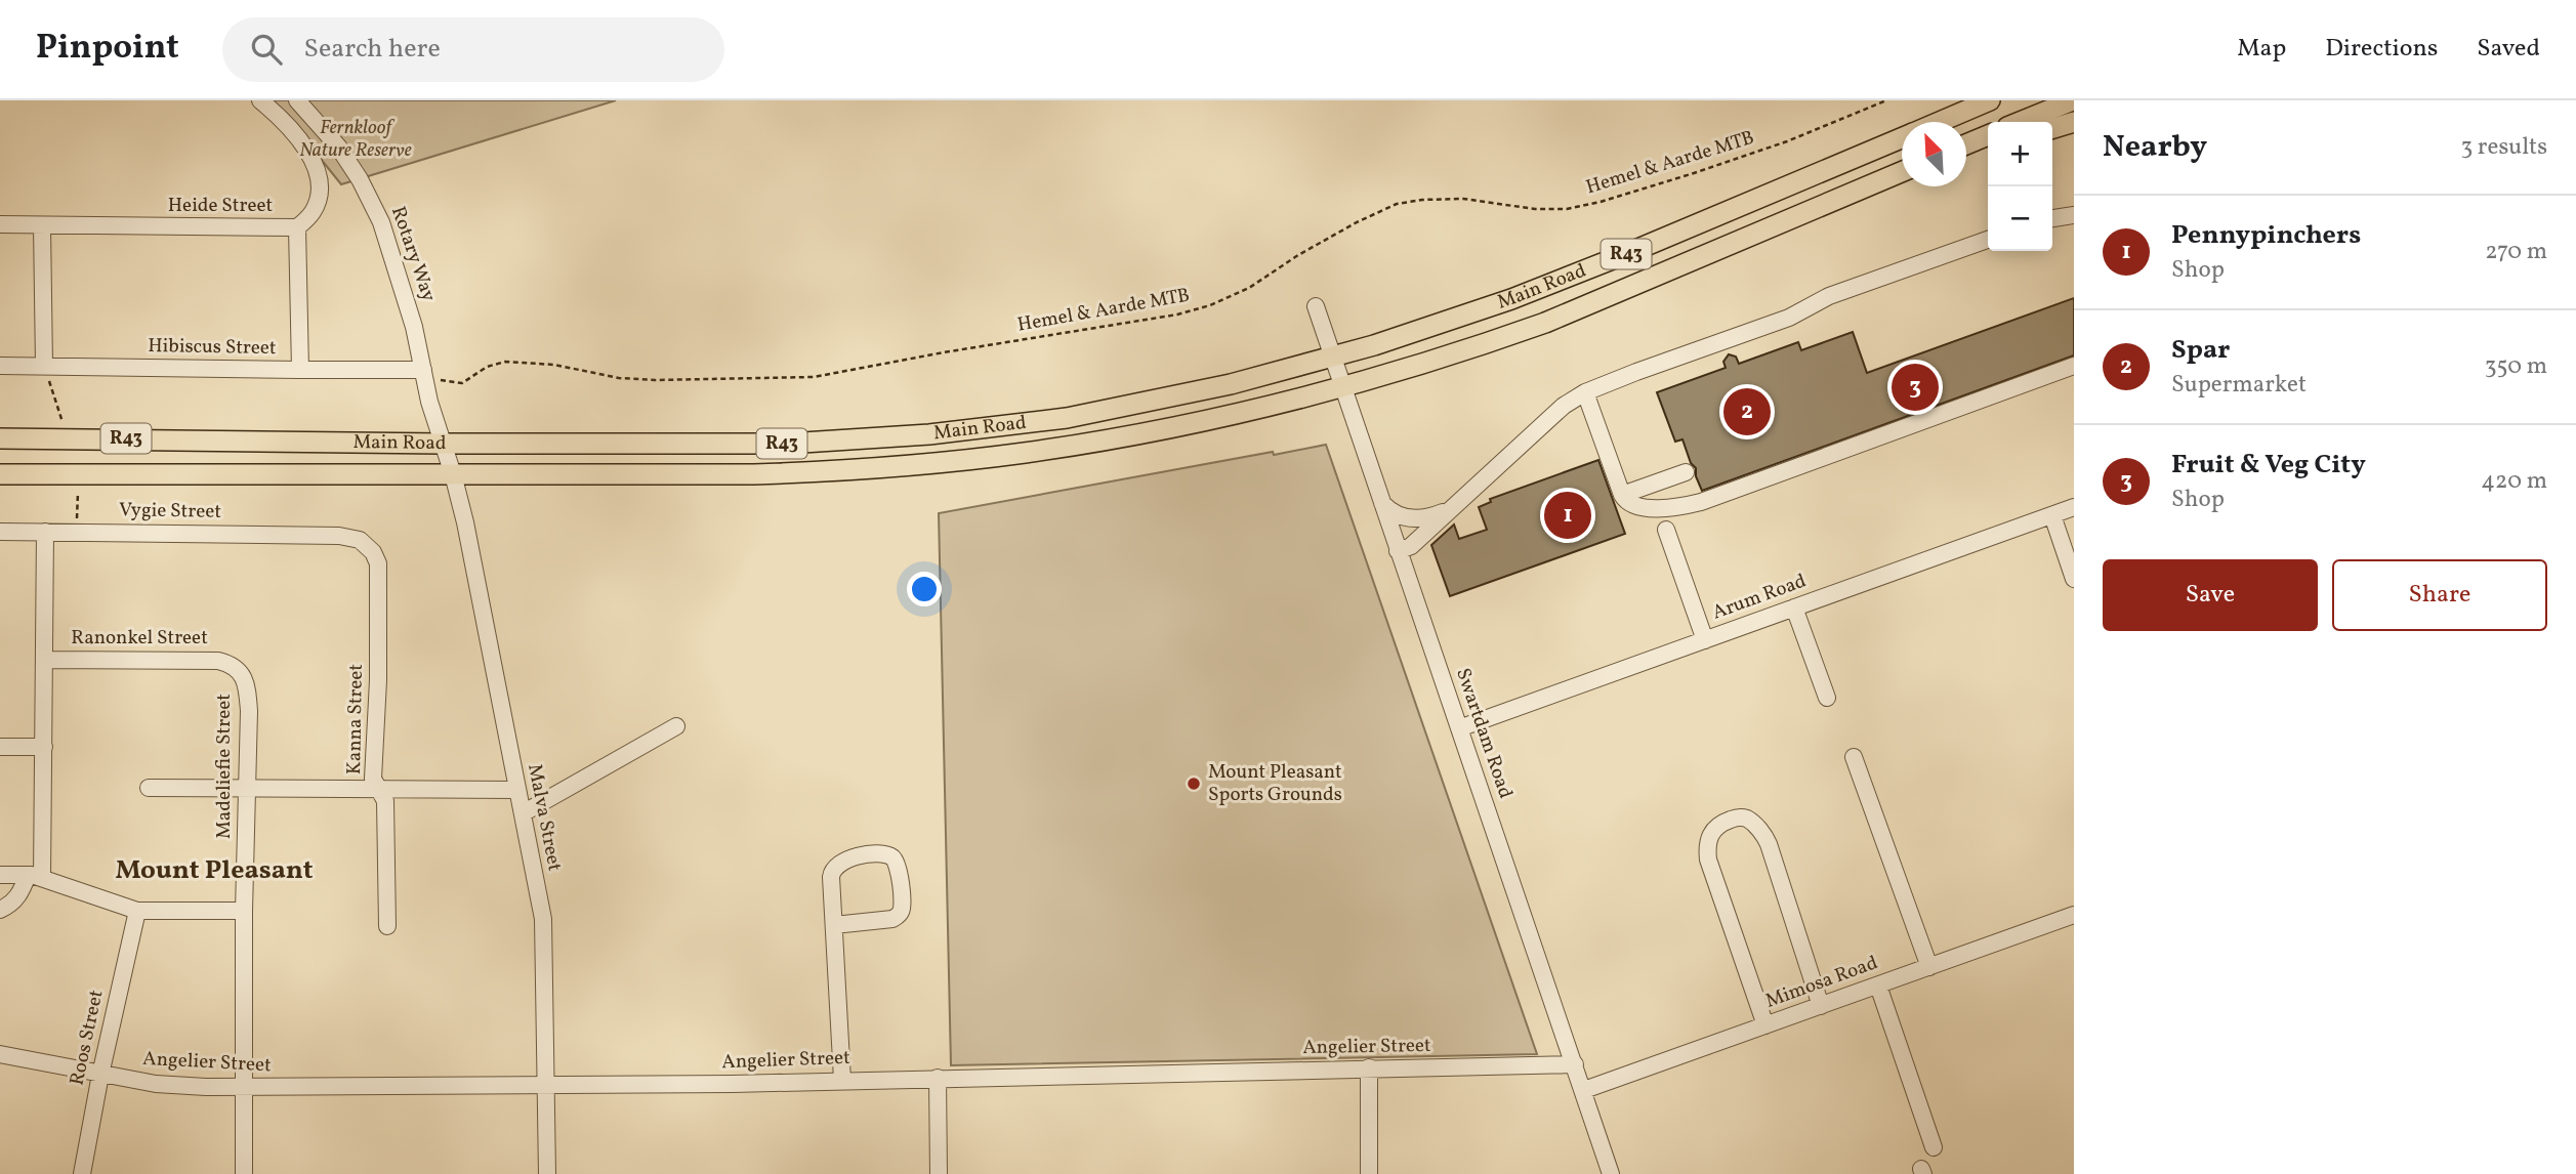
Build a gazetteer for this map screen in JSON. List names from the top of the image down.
{
  "streets": {
    "main road": ["R43", "Main Road"],
    "street": [
      "Heide Street",
      "Rotary Way",
      "Hibiscus Street",
      "Vygie Street",
      "Arum Road",
      "Ranonkel Street",
      "Kanna Street",
      "Swartdam Road",
      "Madeliefie Street",
      "Malva Street",
      "Mimosa Road",
      "Roos Street",
      "Angelier Street"
    ],
    "path": ["Hemel & Aarde MTB"]
  },
  "crossings": [
    ["Hemel & Aarde MTB", "Rotary Way"],
    ["Hemel & Aarde MTB", "Hibiscus Street"],
    ["Heide Street", "Hibiscus Street"],
    ["Rotary Way", "Main Road"],
    ["Rotary Way", "Hibiscus Street"],
    ["Rotary Way", "Malva Street"],
    ["Main Road", "Swartdam Road"],
    ["Main Road", "Malva Street"],
    ["Vygie Street", "Kanna Street"],
    ["Arum Road", "Swartdam Road"],
    ["Ranonkel Street", "Madeliefie Street"],
    ["Swartdam Road", "Mimosa Road"],
    ["Swartdam Road", "Angelier Street"],
    ["Madeliefie Street", "Angelier Street"],
    ["Malva Street", "Angelier Street"],
    ["Roos Street", "Angelier Street"]
  ],
  "districts": ["Mount Pleasant"],
  "parks": ["Fernkloof Nature Reserve"],
  "places": ["Mount Pleasant Sports Grounds"],
  "north": "top left",
  "page": {
    "header": "Pinpoint",
    "search": "Search here",
    "nav": ["Map", "Directions", "Saved"],
    "heading": ["Nearby", "3 results"],
    "map_buttons": ["+", "−"],
    "list": [
      {
        "mark": "1",
        "name": "Pennypinchers",
        "note": "Shop",
        "value": "270 m"
      },
      {
        "mark": "2",
        "name": "Spar",
        "note": "Supermarket",
        "value": "350 m"
      },
      {
        "mark": "3",
        "name": "Fruit & Veg City",
        "note": "Shop",
        "value": "420 m"
      }
    ],
    "pins": ["3", "2", "1"],
    "buttons": ["Save", "Share"]
  }
}
